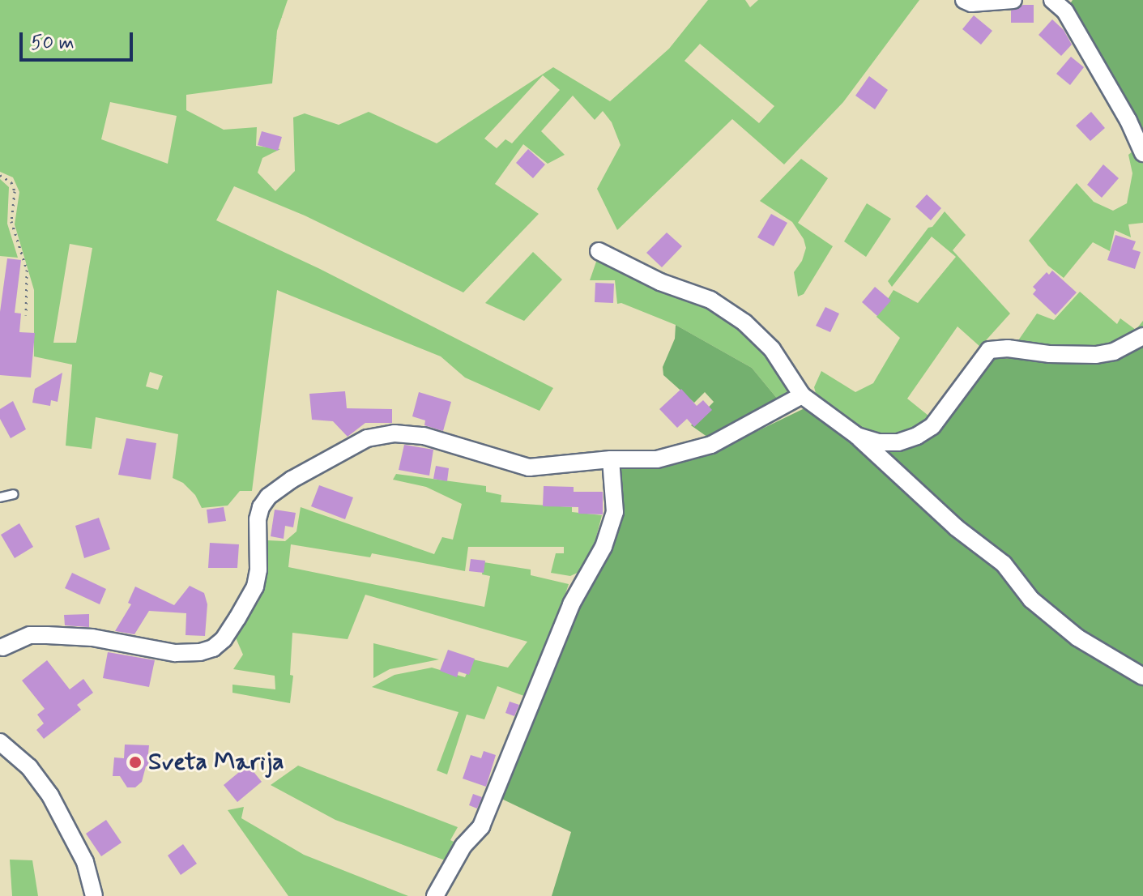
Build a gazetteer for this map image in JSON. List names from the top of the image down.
{
  "places": ["Sveta Marija"],
  "scale_bar": "50 m"
}
